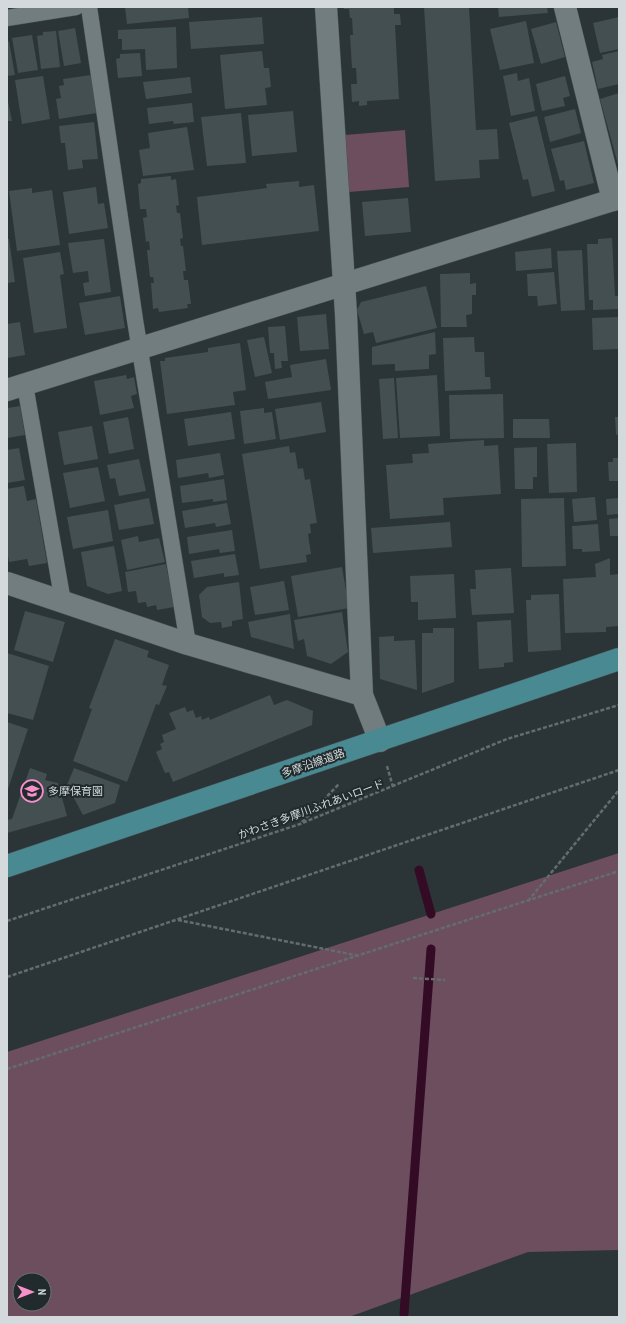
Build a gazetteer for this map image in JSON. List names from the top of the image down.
{
  "streets": {
    "main road": ["多摩沿線道路"],
    "path": ["かわさき多摩川ふれあいロード"]
  },
  "places": {
    "school or university": ["多摩保育園"]
  },
  "north": "right"
}
